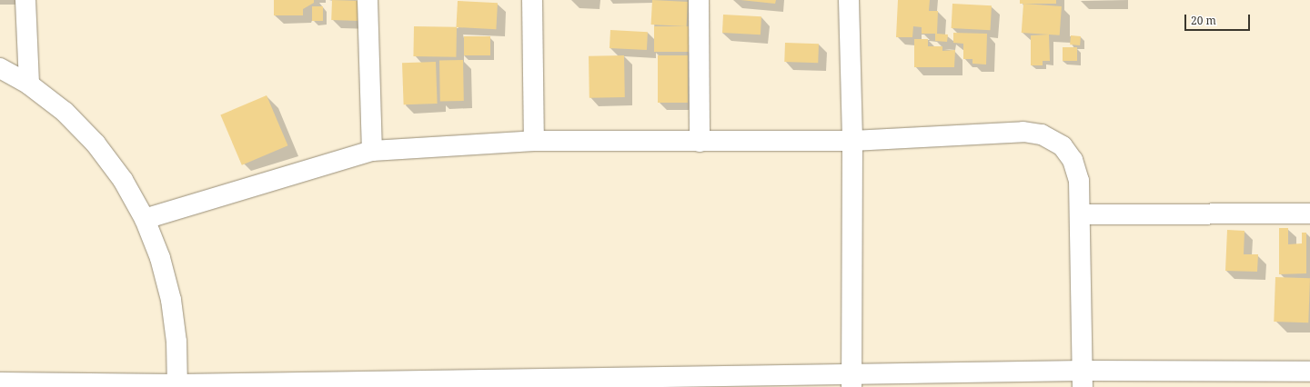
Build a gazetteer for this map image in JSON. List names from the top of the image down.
{
  "scale_bar": "20 m"
}
